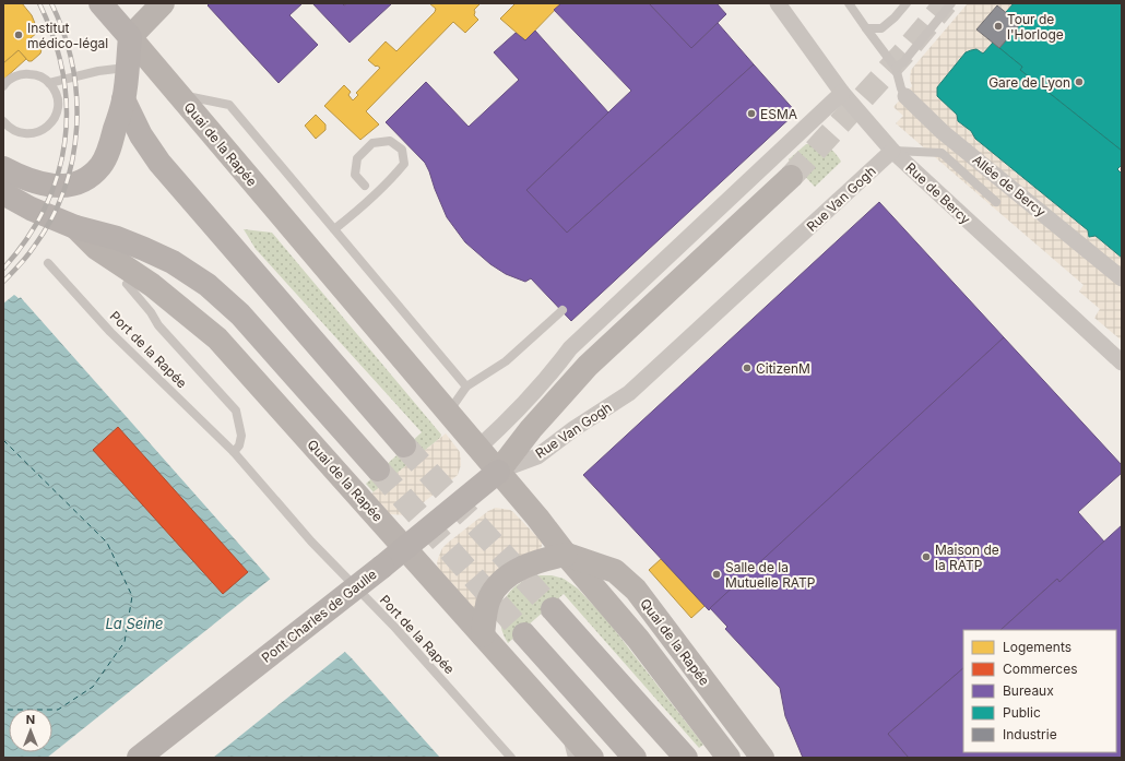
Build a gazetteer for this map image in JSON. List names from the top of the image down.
{
  "streets": {
    "main road": ["Quai de la Rapée", "Rue Van Gogh", "Pont Charles de Gaulle"],
    "street": ["Allée de Bercy", "Rue de Bercy"],
    "lane": ["Port de la Rapée"]
  },
  "crossings": [
    ["Quai de la Rapée", "Rue Van Gogh"],
    ["Quai de la Rapée", "Port de la Rapée"],
    ["Quai de la Rapée", "Pont Charles de Gaulle"],
    ["Rue de Bercy", "Rue Van Gogh"],
    ["Rue Van Gogh", "Pont Charles de Gaulle"]
  ],
  "water": ["La Seine"],
  "places": [
    "Tour de l'Horloge",
    "Institut médico-légal",
    "Gare de Lyon",
    "ESMA",
    "CitizenM",
    "Maison de la RATP",
    "Salle de la Mutuelle RATP"
  ],
  "legend": [
    "Logements",
    "Commerces",
    "Bureaux",
    "Public",
    "Industrie"
  ],
  "north": "top"
}
